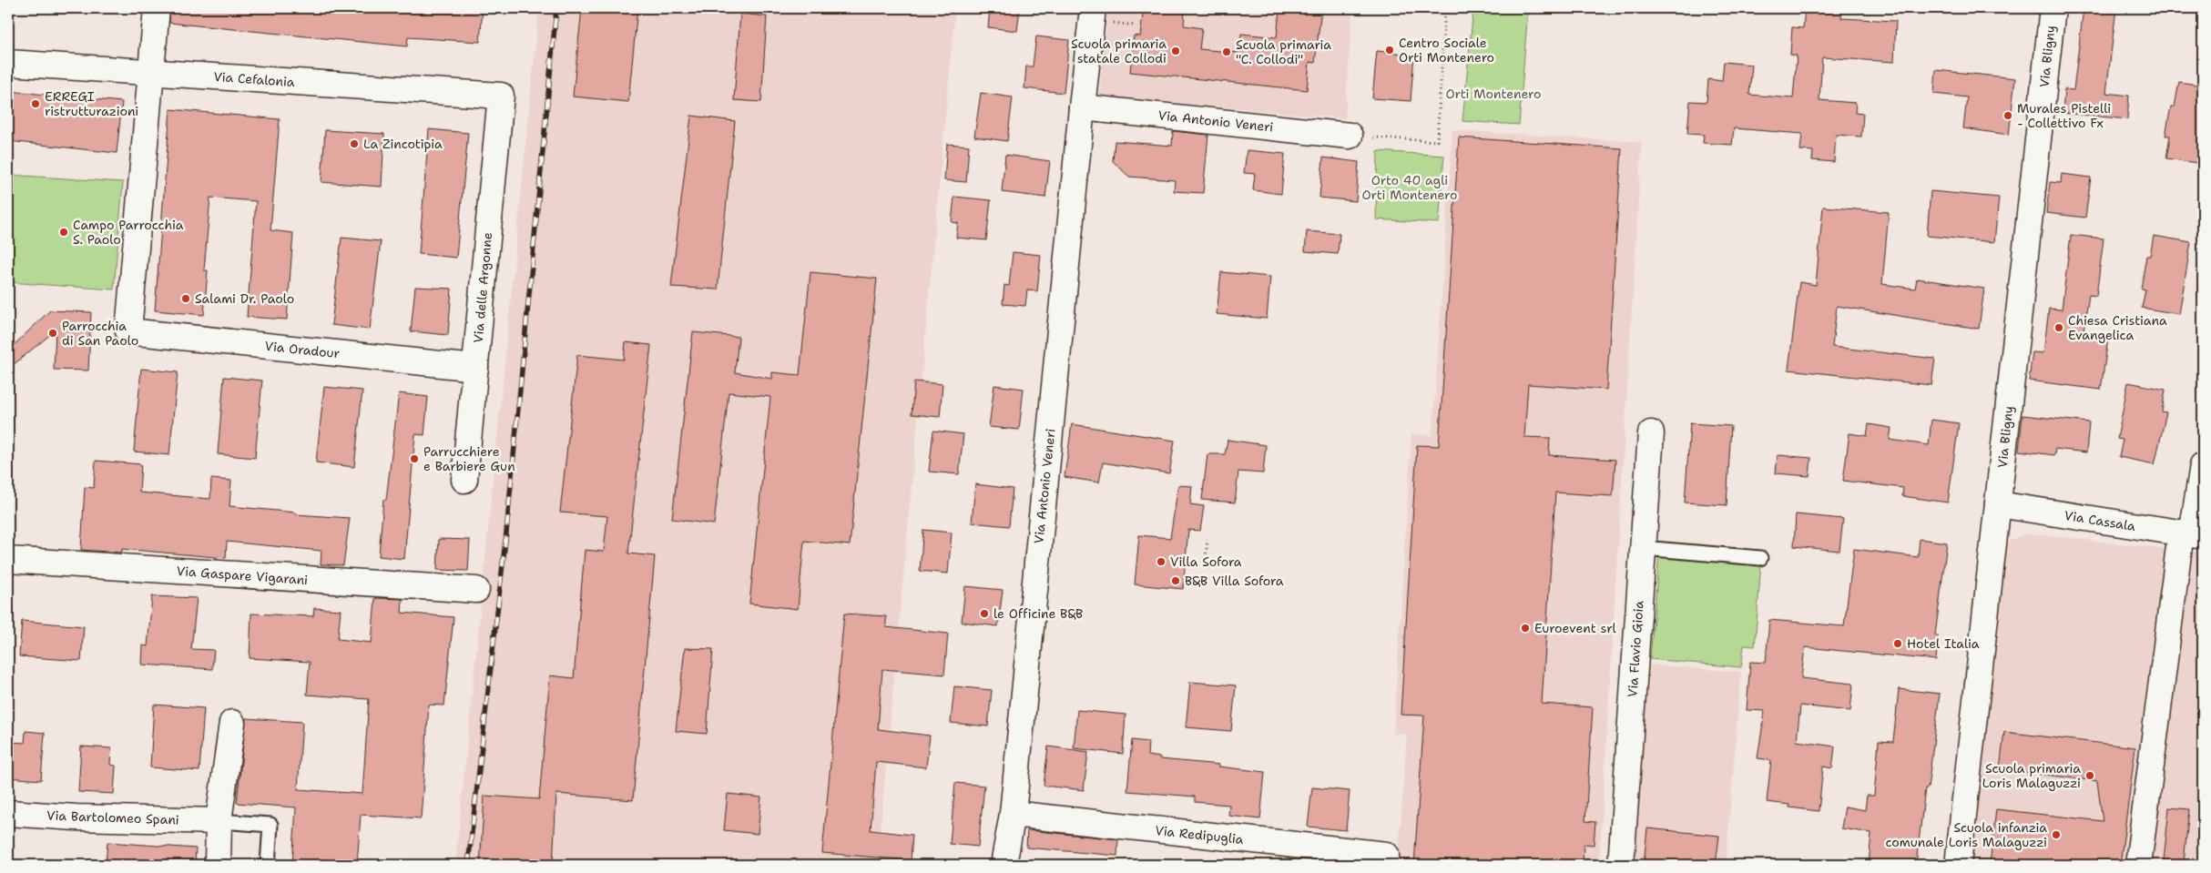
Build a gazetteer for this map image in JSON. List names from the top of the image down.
{
  "streets": {
    "street": [
      "Via Bligny",
      "Via Cefalonia",
      "Via Antonio Veneri",
      "Via delle Argonne",
      "Via Oradour",
      "Via Cassala",
      "Via Gaspare Vigarani",
      "Via Flavio Gioia",
      "Via Bartolomeo Spani",
      "Via Redipuglia"
    ]
  },
  "crossings": [
    ["Via Bligny", "Via Cassala"],
    ["Via Cefalonia", "Via delle Argonne"],
    ["Via Cefalonia", "Via Oradour"],
    ["Via Antonio Veneri", "Via Redipuglia"],
    ["Via delle Argonne", "Via Oradour"]
  ],
  "parks": ["Orti Montenero", "Orto 40 agli Orti Montenero"],
  "places": [
    "Centro Sociale Orti Montenero",
    "Scuola primaria statale Collodi",
    "Scuola primaria \"C. Collodi\"",
    "ERREGI ristrutturazioni",
    "Murales Pistelli - Collettivo Fx",
    "La Zincotipia",
    "Campo Parrocchia S. Paolo",
    "Salami Dr. Paolo",
    "Chiesa Cristiana Evangelica",
    "Parrocchia di San Paolo",
    "Parrucchiere e Barbiere Gun",
    "Villa Sofora",
    "B&B Villa Sofora",
    "le Officine B&B",
    "Euroevent srl",
    "Hotel Italia",
    "Scuola primaria Loris Malaguzzi",
    "Scuola infanzia comunale Loris Malaguzzi"
  ]
}
